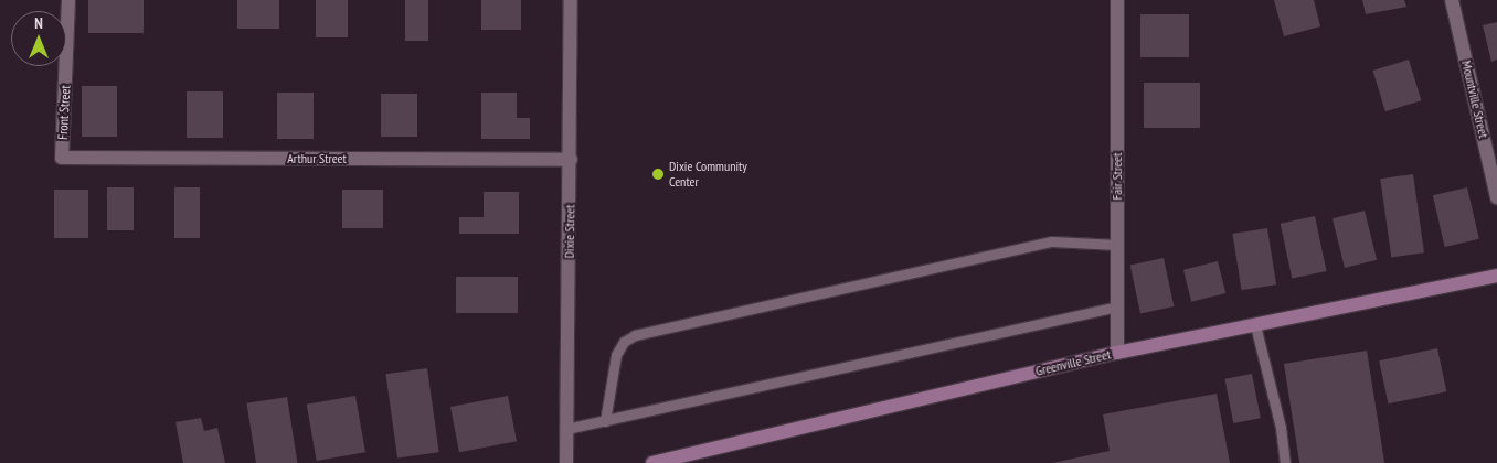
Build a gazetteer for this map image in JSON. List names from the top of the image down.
{
  "streets": {
    "street": [
      "Mountville Street",
      "Front Street",
      "Arthur Street",
      "Fair Street",
      "Dixie Street",
      "Greenville Street"
    ]
  },
  "crossings": [
    ["Front Street", "Arthur Street"],
    ["Arthur Street", "Dixie Street"],
    ["Fair Street", "Greenville Street"]
  ],
  "places": ["Dixie Community Center"],
  "north": "top"
}
